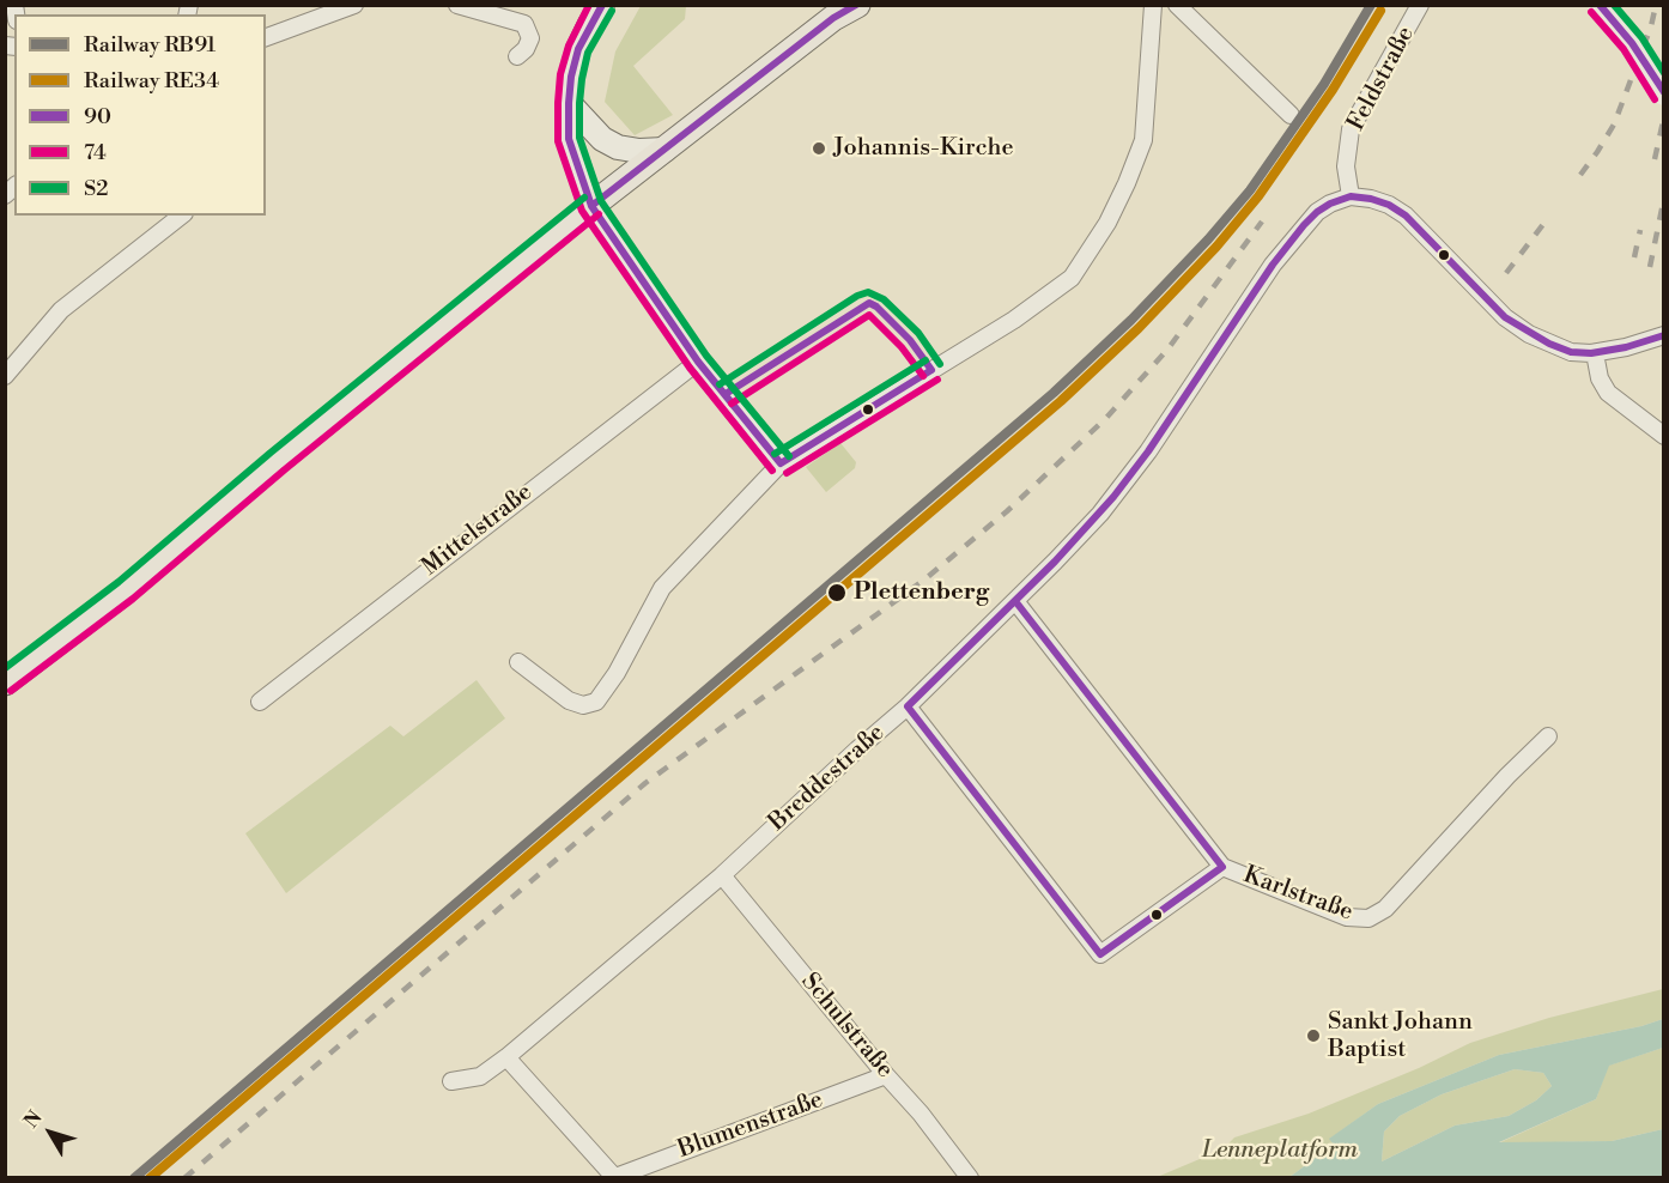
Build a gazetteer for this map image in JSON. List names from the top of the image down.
{
  "streets": {
    "street": [
      "Feldstraße",
      "Mittelstraße",
      "Breddestraße",
      "Karlstraße",
      "Schulstraße",
      "Blumenstraße"
    ]
  },
  "crossings": [
    ["Feldstraße", "Breddestraße"],
    ["Breddestraße", "Karlstraße"],
    ["Breddestraße", "Schulstraße"],
    ["Schulstraße", "Blumenstraße"]
  ],
  "parks": ["Lenneplatform"],
  "places": ["Johannis-Kirche", "Plettenberg", "Sankt Johann Baptist"],
  "lines": [
    "rail line RB91",
    "transit line 90",
    "transit line 74",
    "transit line S2",
    "rail line RE34"
  ],
  "legend": [
    "Railway RB91",
    "Railway RE34",
    "90",
    "74",
    "S2"
  ],
  "north": "top left"
}
